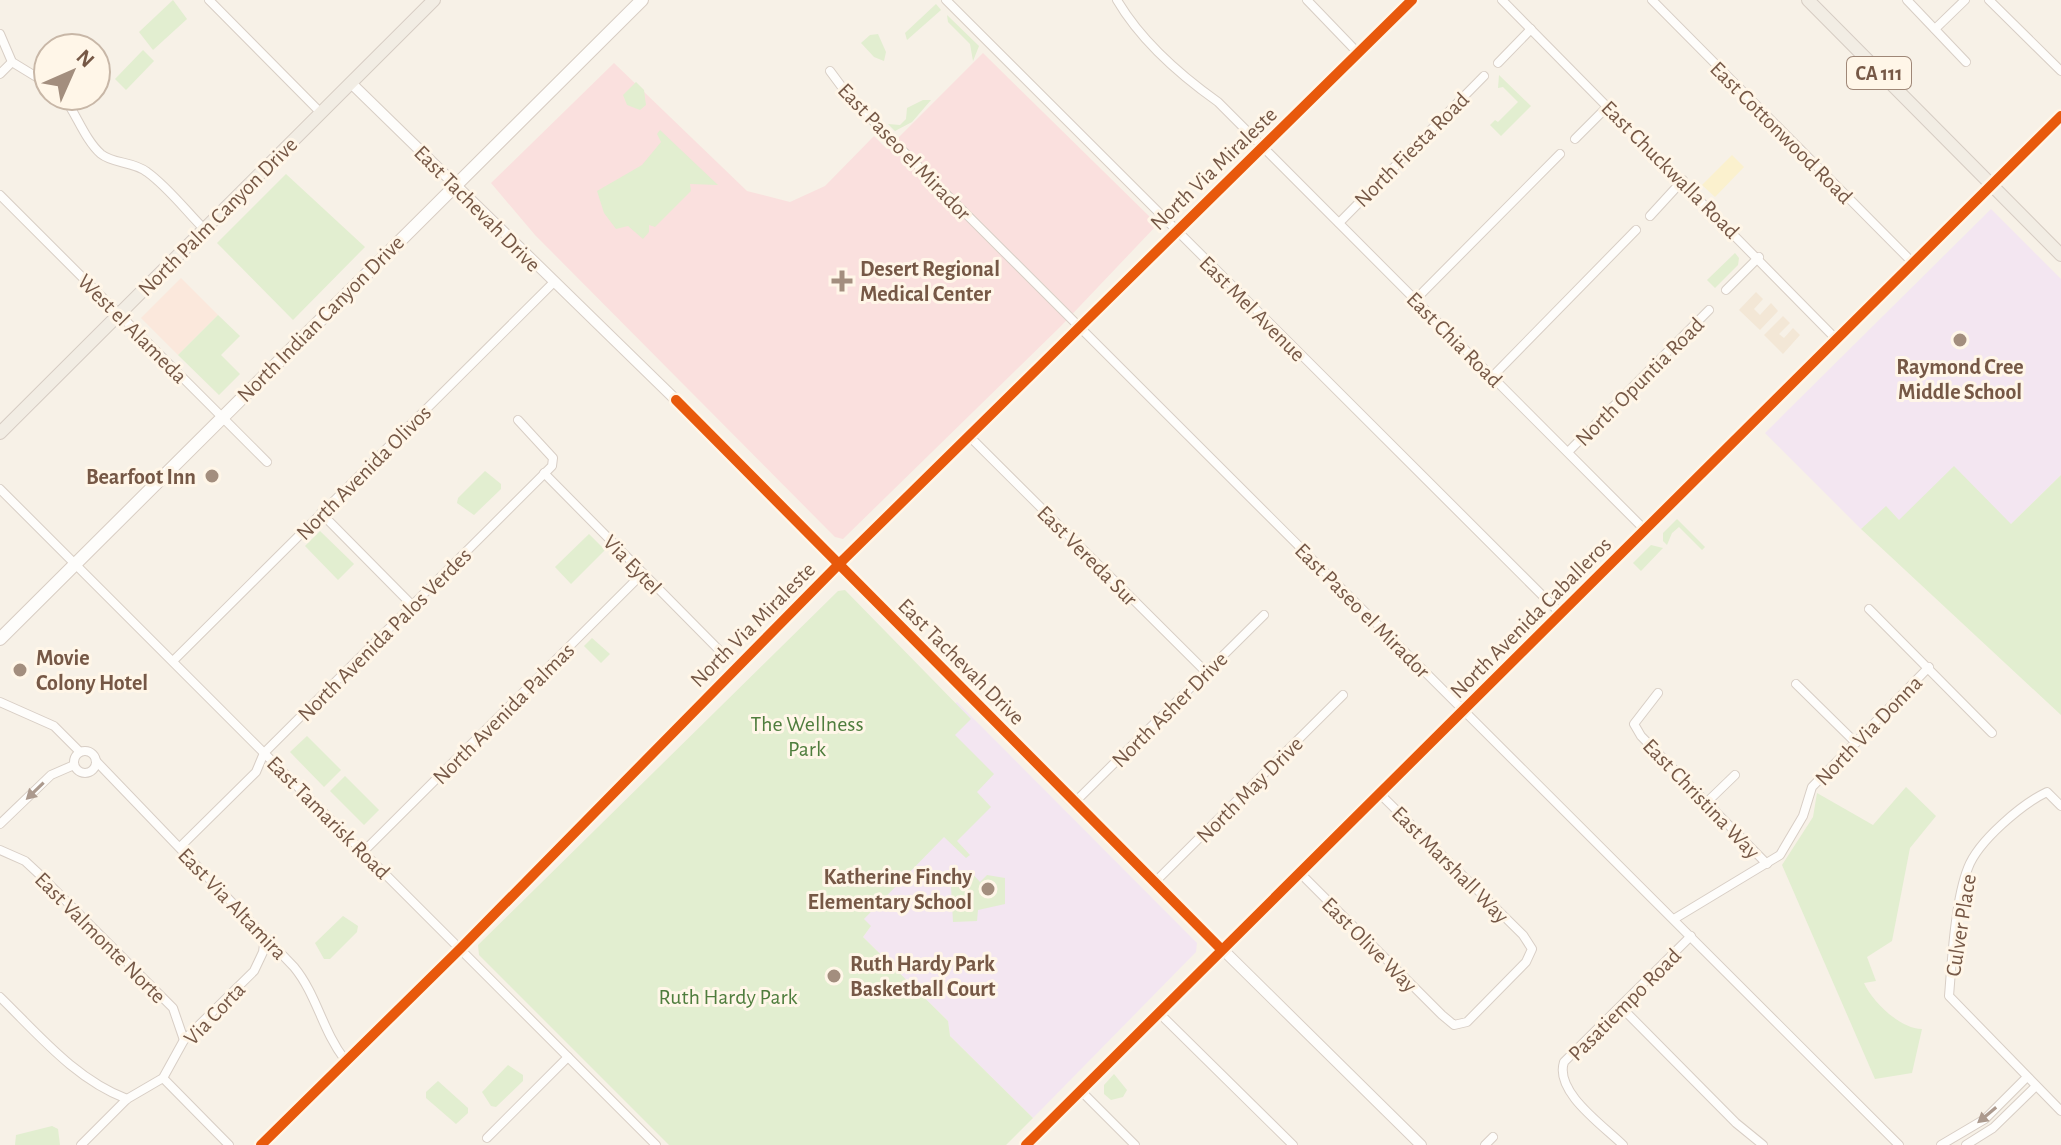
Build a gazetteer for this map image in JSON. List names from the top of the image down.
{
  "streets": {
    "main road": ["CA 111", "North Palm Canyon Drive", "North Indian Canyon Drive"],
    "street": [
      "East Cottonwood Road",
      "North Fiesta Road",
      "East Paseo el Mirador",
      "North Via Miraleste",
      "East Chuckwalla Road",
      "East Tachevah Drive",
      "East Mel Avenue",
      "West el Alameda",
      "East Chia Road",
      "North Opuntia Road",
      "North Avenida Olivos",
      "East Vereda Sur",
      "Via Eytel",
      "North Avenida Caballeros",
      "North Avenida Palos Verdes",
      "North Asher Drive",
      "North Avenida Palmas",
      "North Via Donna",
      "North May Drive",
      "East Christina Way",
      "East Tamarisk Road",
      "East Marshall Way",
      "East Via Altamira",
      "Culver Place",
      "East Valmonte Norte",
      "East Olive Way",
      "Pasatiempo Road",
      "Via Corta"
    ]
  },
  "crossings": [
    ["CA 111", "North Avenida Caballeros"],
    ["East Cottonwood Road", "North Avenida Caballeros"],
    ["North Fiesta Road", "East Chia Road"],
    ["East Paseo el Mirador", "North Via Miraleste"],
    ["East Paseo el Mirador", "North Avenida Caballeros"],
    ["East Paseo el Mirador", "North Via Donna"],
    ["East Paseo el Mirador", "Pasatiempo Road"],
    ["North Via Miraleste", "East Tachevah Drive"],
    ["North Via Miraleste", "East Mel Avenue"],
    ["North Via Miraleste", "East Chia Road"],
    ["North Via Miraleste", "East Vereda Sur"],
    ["North Via Miraleste", "East Tamarisk Road"],
    ["North Via Miraleste", "East Via Altamira"],
    ["East Chuckwalla Road", "North Avenida Caballeros"],
    ["East Tachevah Drive", "North Palm Canyon Drive"],
    ["East Tachevah Drive", "North Indian Canyon Drive"],
    ["East Tachevah Drive", "North Avenida Olivos"],
    ["East Tachevah Drive", "North Avenida Caballeros"],
    ["East Tachevah Drive", "North Asher Drive"],
    ["East Tachevah Drive", "North May Drive"],
    ["North Palm Canyon Drive", "West el Alameda"],
    ["East Mel Avenue", "North Avenida Caballeros"],
    ["North Indian Canyon Drive", "West el Alameda"],
    ["North Indian Canyon Drive", "East Tamarisk Road"],
    ["East Chia Road", "North Opuntia Road"],
    ["East Chia Road", "North Avenida Caballeros"],
    ["North Avenida Olivos", "East Tamarisk Road"],
    ["East Vereda Sur", "North Asher Drive"],
    ["Via Eytel", "North Avenida Palos Verdes"],
    ["Via Eytel", "North Avenida Palmas"],
    ["North Avenida Caballeros", "East Marshall Way"],
    ["North Avenida Caballeros", "East Olive Way"],
    ["North Avenida Palos Verdes", "East Tamarisk Road"],
    ["North Avenida Palos Verdes", "East Via Altamira"],
    ["North Avenida Palmas", "East Tamarisk Road"],
    ["North Via Donna", "East Christina Way"],
    ["East Marshall Way", "East Olive Way"],
    ["East Via Altamira", "Via Corta"],
    ["East Valmonte Norte", "Via Corta"]
  ],
  "parks": ["The Wellness Park", "Ruth Hardy Park"],
  "places": {
    "health": ["Desert Regional Medical Center"],
    "other": [
      "Raymond Cree Middle School",
      "Bearfoot Inn",
      "Movie Colony Hotel",
      "Katherine Finchy Elementary School",
      "Ruth Hardy Park Basketball Court"
    ]
  },
  "north": "top right"
}
